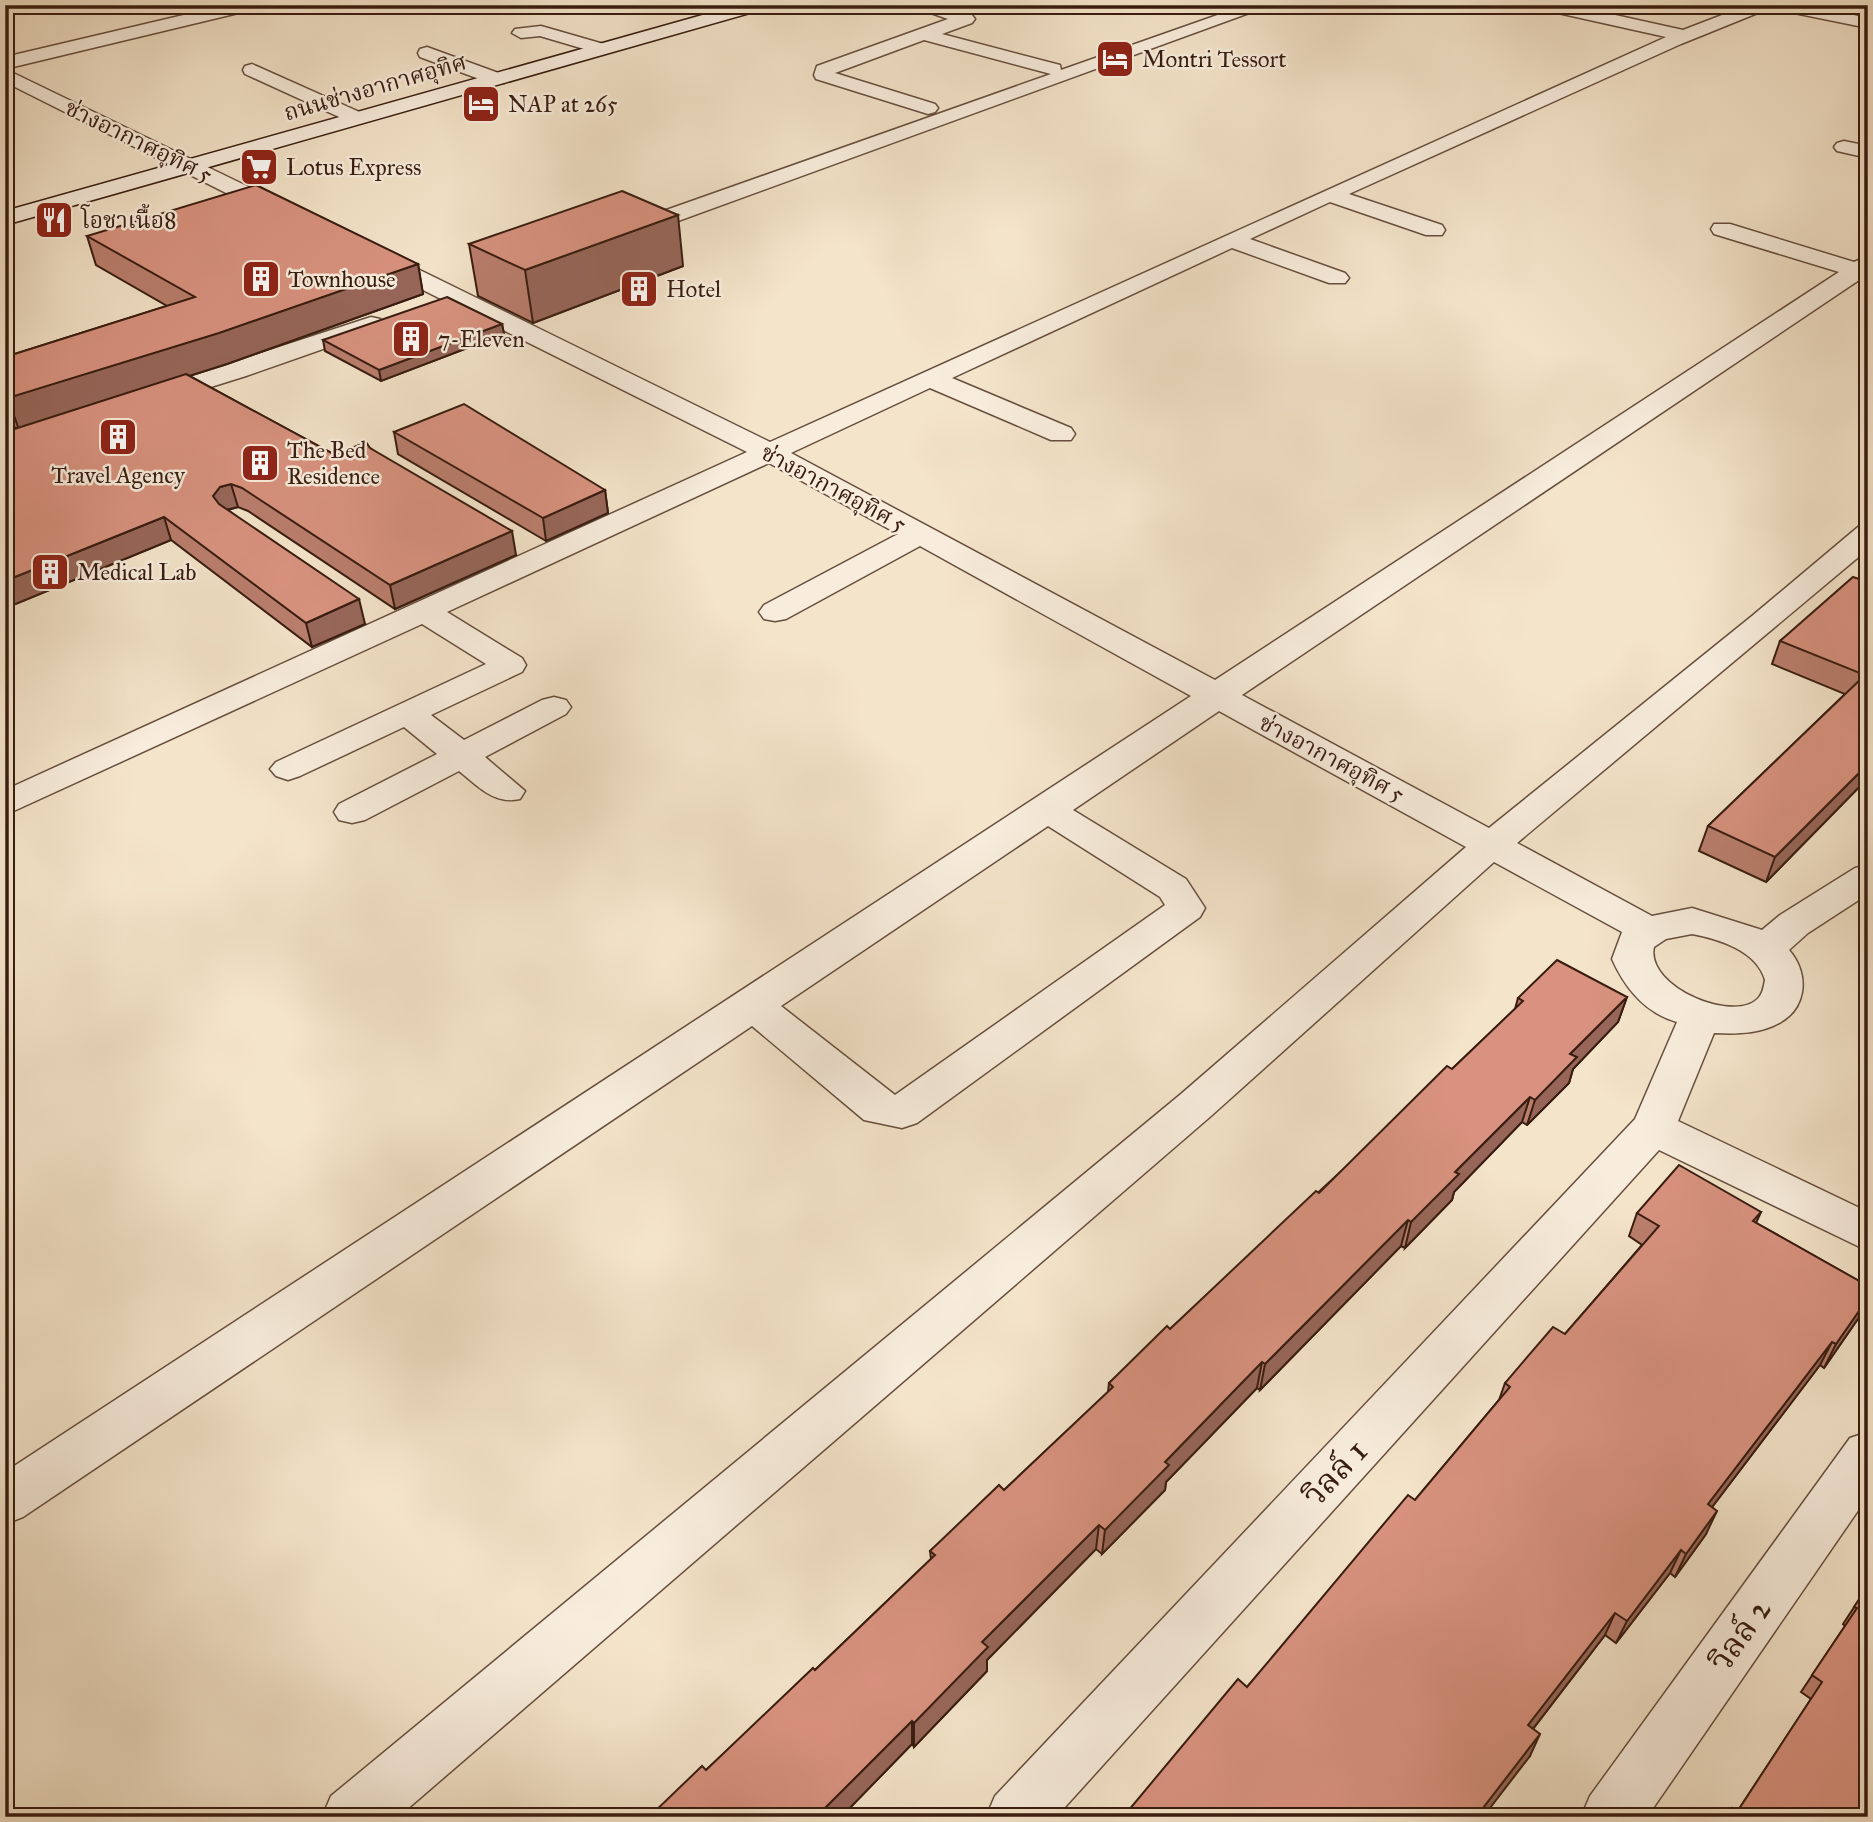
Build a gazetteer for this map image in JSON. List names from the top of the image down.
{
  "streets": {
    "street": [
      "ถนนช่างอากาศอุทิศ",
      "ช่างอากาศอุทิศ 5",
      "วิลล์ 1",
      "วิลล์ 2"
    ]
  },
  "crossings": [
    ["ถนนช่างอากาศอุทิศ", "ช่างอากาศอุทิศ 5"],
    ["ช่างอากาศอุทิศ 5", "วิลล์ 1"]
  ],
  "places": {
    "hotel": ["Montri Tessort", "NAP at 265"],
    "supermarket": ["Lotus Express"],
    "restaurant": ["โอชาเนื้อ8"],
    "building": [
      "Townhouse",
      "Hotel",
      "7-Eleven",
      "Travel Agency",
      "The Bed Residence",
      "Medical Lab"
    ]
  }
}
